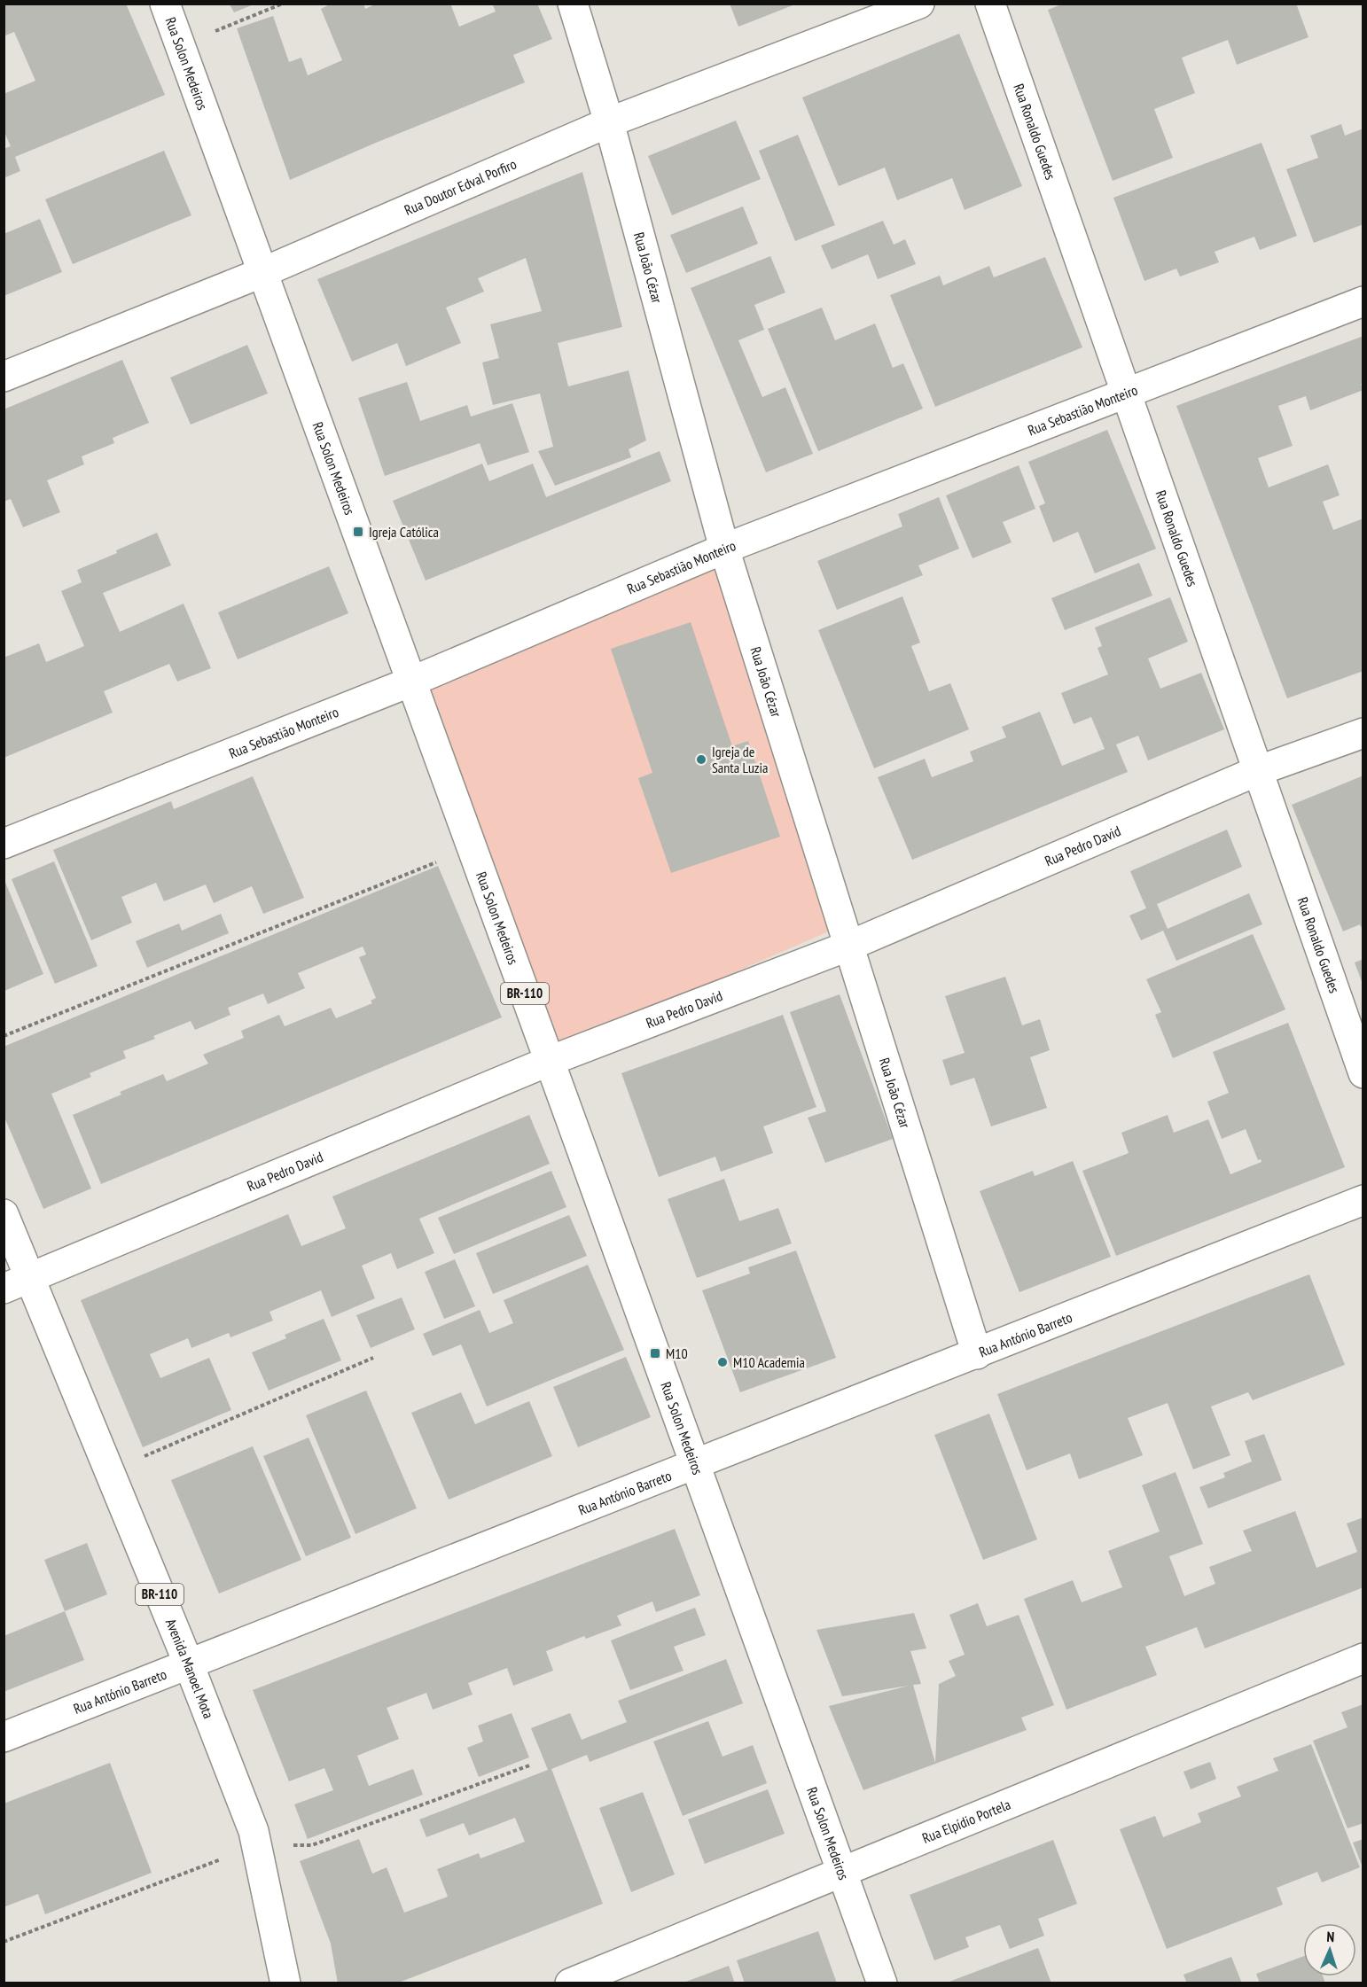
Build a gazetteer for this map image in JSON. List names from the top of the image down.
{
  "streets": {
    "street": [
      "Rua Solon Medeiros",
      "Rua Ronaldo Guedes",
      "Rua Doutor Edval Porfiro",
      "Rua João Cézar",
      "Rua Sebastião Monteiro",
      "Rua Pedro David",
      "BR-110",
      "Rua António Barreto",
      "Avenida Manoel Mota",
      "Rua Elpídio Portela"
    ]
  },
  "crossings": [
    ["Rua Solon Medeiros", "Rua Doutor Edval Porfiro"],
    ["Rua Solon Medeiros", "Rua Sebastião Monteiro"],
    ["Rua Solon Medeiros", "Rua Pedro David"],
    ["Rua Solon Medeiros", "Rua António Barreto"],
    ["Rua Solon Medeiros", "Rua Elpídio Portela"],
    ["Rua Ronaldo Guedes", "Rua Sebastião Monteiro"],
    ["Rua Ronaldo Guedes", "Rua Pedro David"],
    ["Rua Doutor Edval Porfiro", "Rua João Cézar"],
    ["Rua João Cézar", "Rua Sebastião Monteiro"],
    ["Rua João Cézar", "Rua Pedro David"],
    ["Rua João Cézar", "Rua António Barreto"],
    ["Rua Pedro David", "Avenida Manoel Mota"],
    ["Rua António Barreto", "Avenida Manoel Mota"]
  ],
  "places": {
    "transit": ["Igreja Católica", "M10"],
    "other": ["Igreja de Santa Luzia", "M10 Academia"]
  },
  "north": "top"
}
